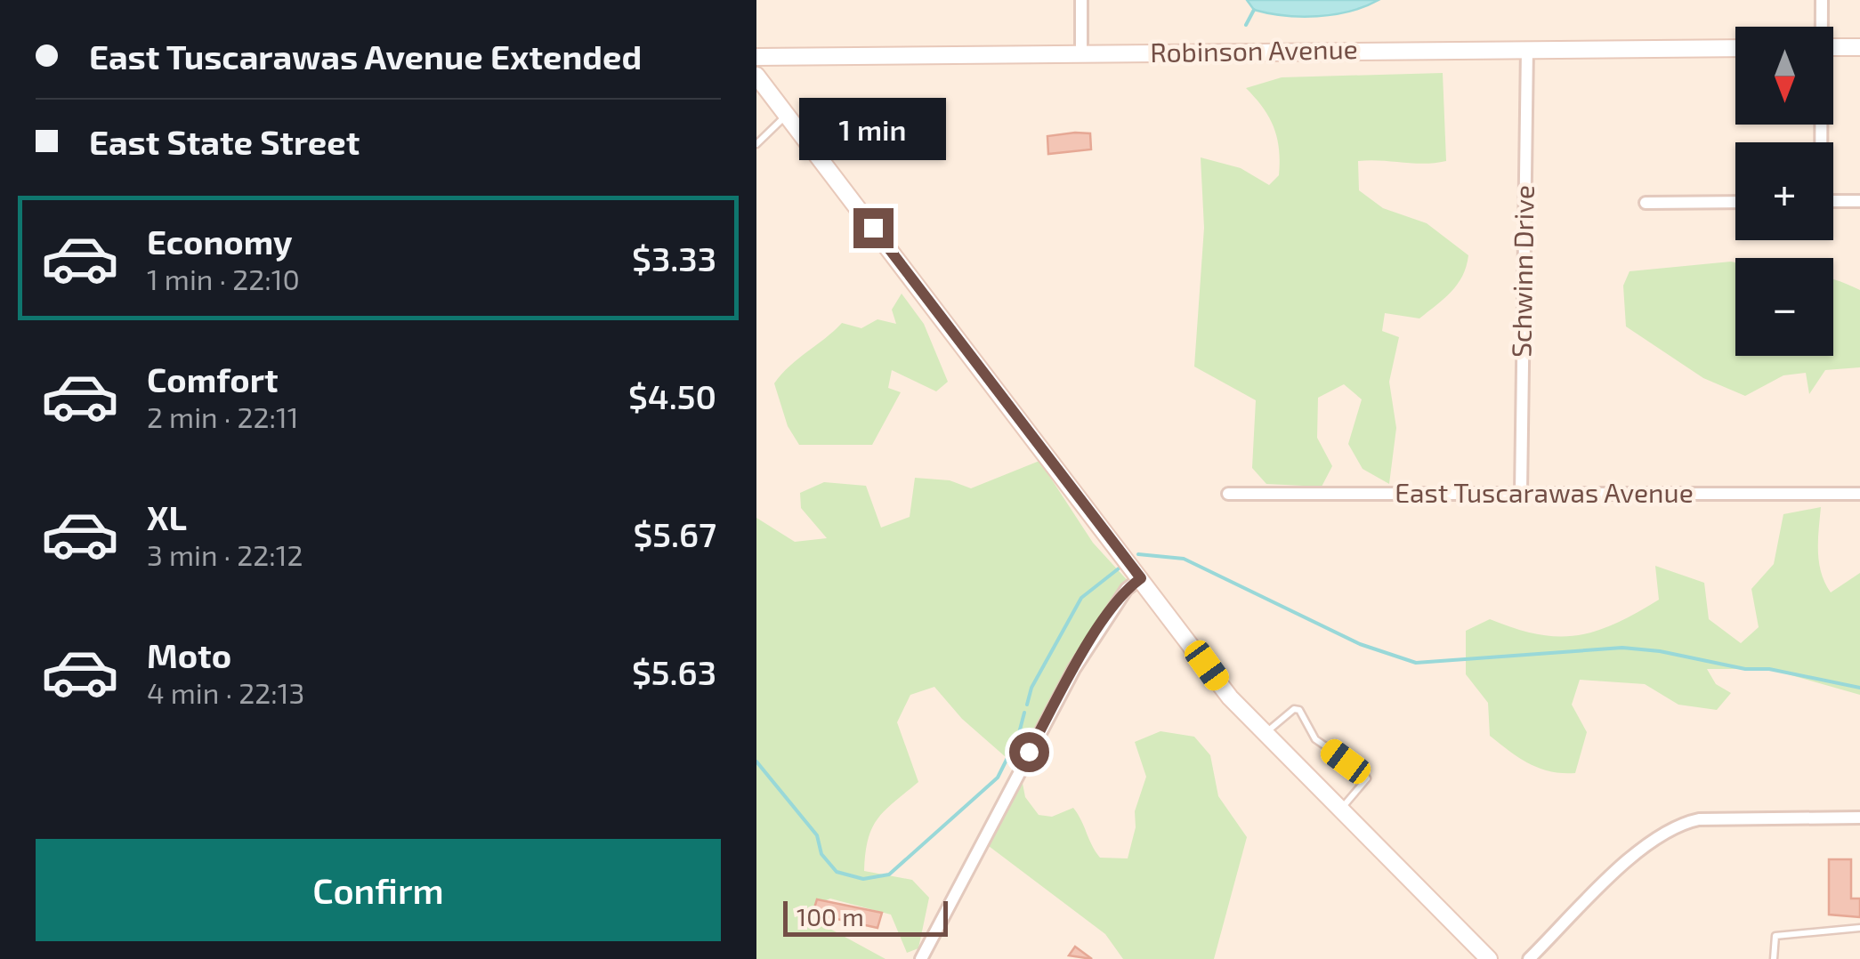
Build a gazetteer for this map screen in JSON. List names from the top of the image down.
{
  "streets": {
    "street": ["Robinson Avenue", "Schwinn Drive", "East Tuscarawas Avenue"]
  },
  "crossings": [
    ["Robinson Avenue", "Schwinn Drive"],
    ["Schwinn Drive", "East Tuscarawas Avenue"]
  ],
  "scale_bar": "100 m",
  "north": "bottom",
  "page": {
    "banner": ["East Tuscarawas Avenue Extended", "East State Street"],
    "map_buttons": ["+", "−"],
    "bubble": "1 min",
    "list": [
      {
        "name": "Economy",
        "note": "1 min · 22:10",
        "value": "$3.33"
      },
      {
        "name": "Comfort",
        "note": "2 min · 22:11",
        "value": "$4.50"
      },
      {
        "name": "XL",
        "note": "3 min · 22:12",
        "value": "$5.67"
      },
      {
        "name": "Moto",
        "note": "4 min · 22:13",
        "value": "$5.63"
      }
    ],
    "buttons": "Confirm",
    "scale": "100 m"
  }
}
